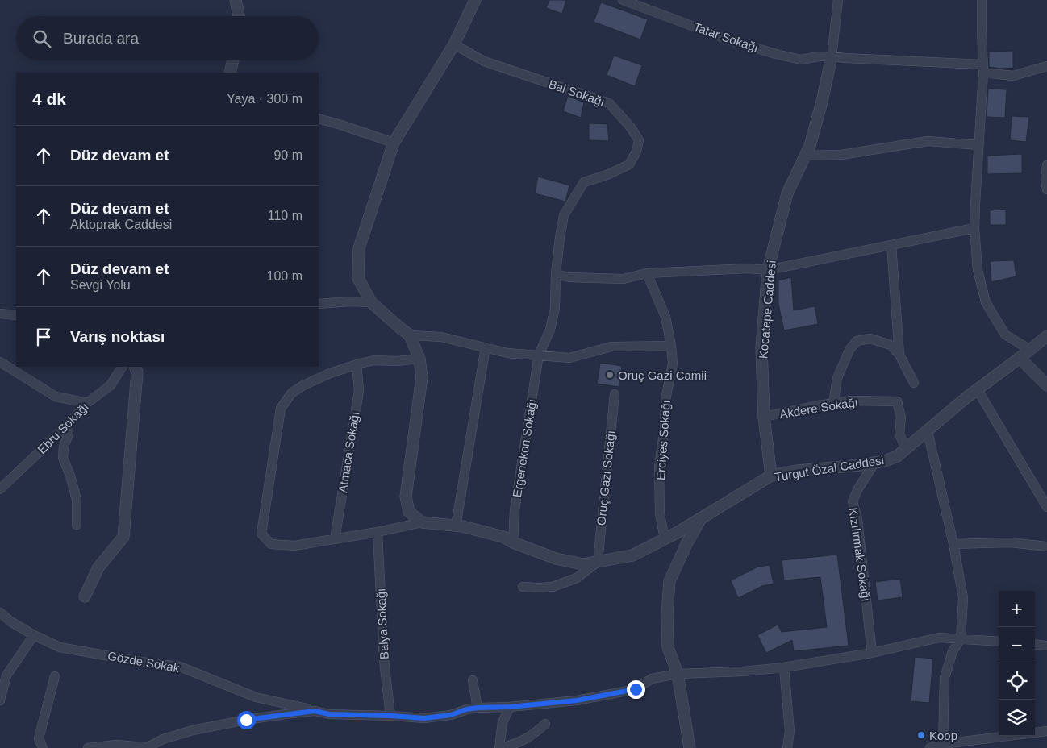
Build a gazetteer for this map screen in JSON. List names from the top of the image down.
{
  "streets": {
    "street": [
      "Tatar Sokağı",
      "Bal Sokağı",
      "Kocatepe Caddesi",
      "Akdere Sokağı",
      "Ebru Sokağı",
      "Erciyes Sokağı",
      "Ergenekon Sokağı",
      "Atmaca Sokağı",
      "Turgut Özal Caddesi",
      "Oruç Gazi Sokağı",
      "Kızılırmak Sokağı",
      "Balya Sokağı",
      "Gözde Sokak"
    ]
  },
  "crossings": [
    ["Tatar Sokağı", "Kocatepe Caddesi"],
    ["Bal Sokağı", "Ergenekon Sokağı"],
    ["Kocatepe Caddesi", "Akdere Sokağı"],
    ["Kocatepe Caddesi", "Turgut Özal Caddesi"],
    ["Akdere Sokağı", "Turgut Özal Caddesi"],
    ["Erciyes Sokağı", "Turgut Özal Caddesi"],
    ["Ergenekon Sokağı", "Turgut Özal Caddesi"],
    ["Turgut Özal Caddesi", "Oruç Gazi Sokağı"],
    ["Turgut Özal Caddesi", "Kızılırmak Sokağı"]
  ],
  "places": ["Oruç Gazi Camii", "Koop"],
  "page": {
    "search": "Burada ara",
    "heading": ["4 dk", "Yaya · 300 m"],
    "list": [
      ["Düz devam et", "90 m"],
      ["Düz devam et", "Aktoprak Caddesi", "110 m"],
      ["Düz devam et", "Sevgi Yolu", "100 m"],
      "Varış noktası"
    ],
    "map_buttons": ["+", "−"]
  }
}
